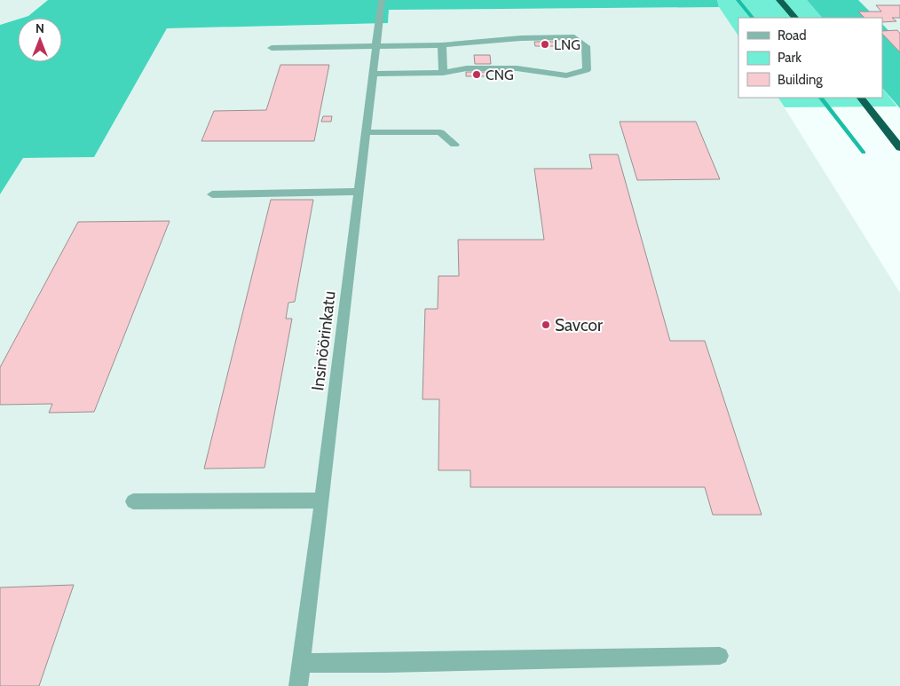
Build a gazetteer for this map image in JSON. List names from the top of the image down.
{
  "streets": {
    "street": ["Insinöörinkatu"]
  },
  "places": ["LNG", "CNG", "Savcor"],
  "legend": ["Road", "Park", "Building"],
  "north": "top"
}
